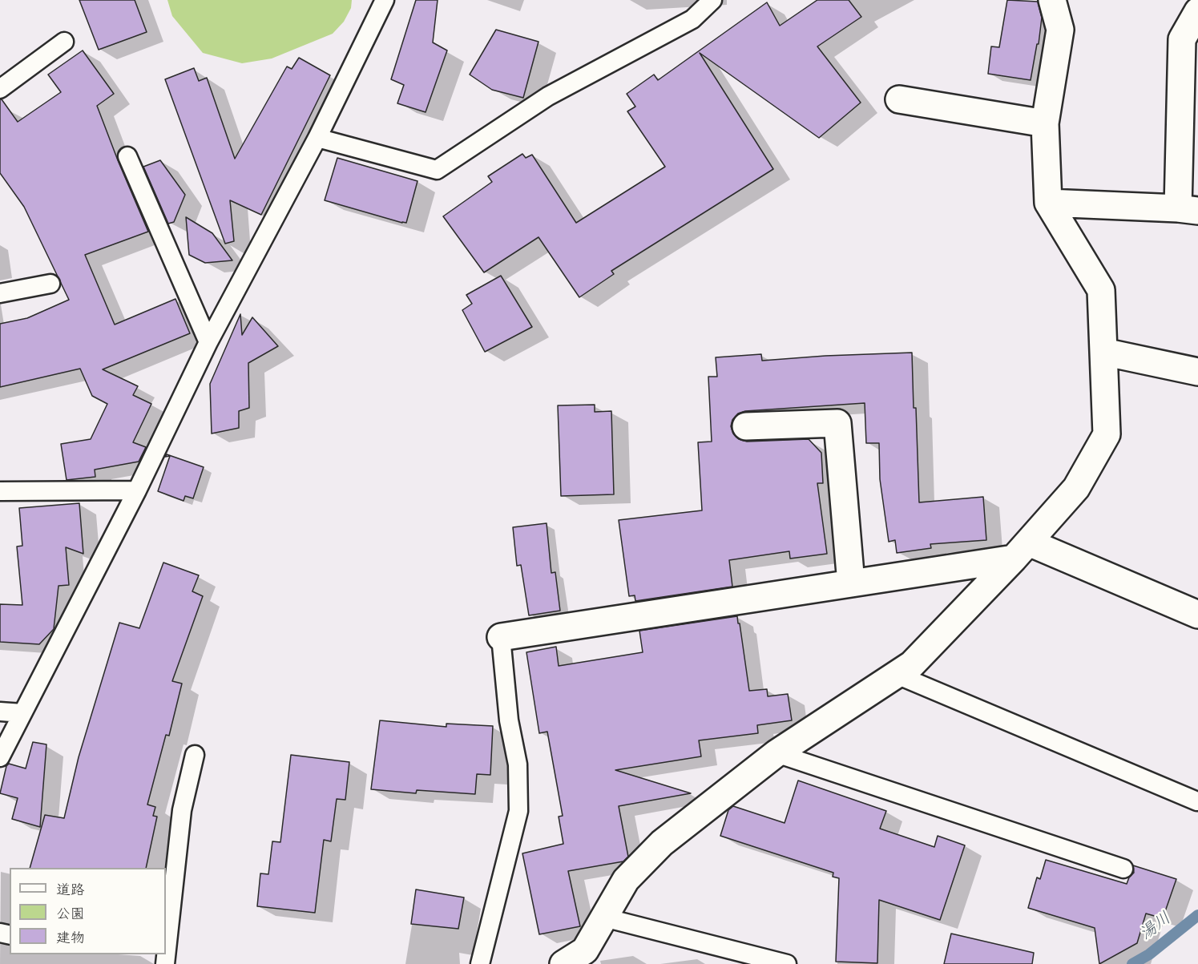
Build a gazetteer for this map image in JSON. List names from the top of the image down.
{
  "water": ["湯川"],
  "legend": ["道路", "公園", "建物"]
}
